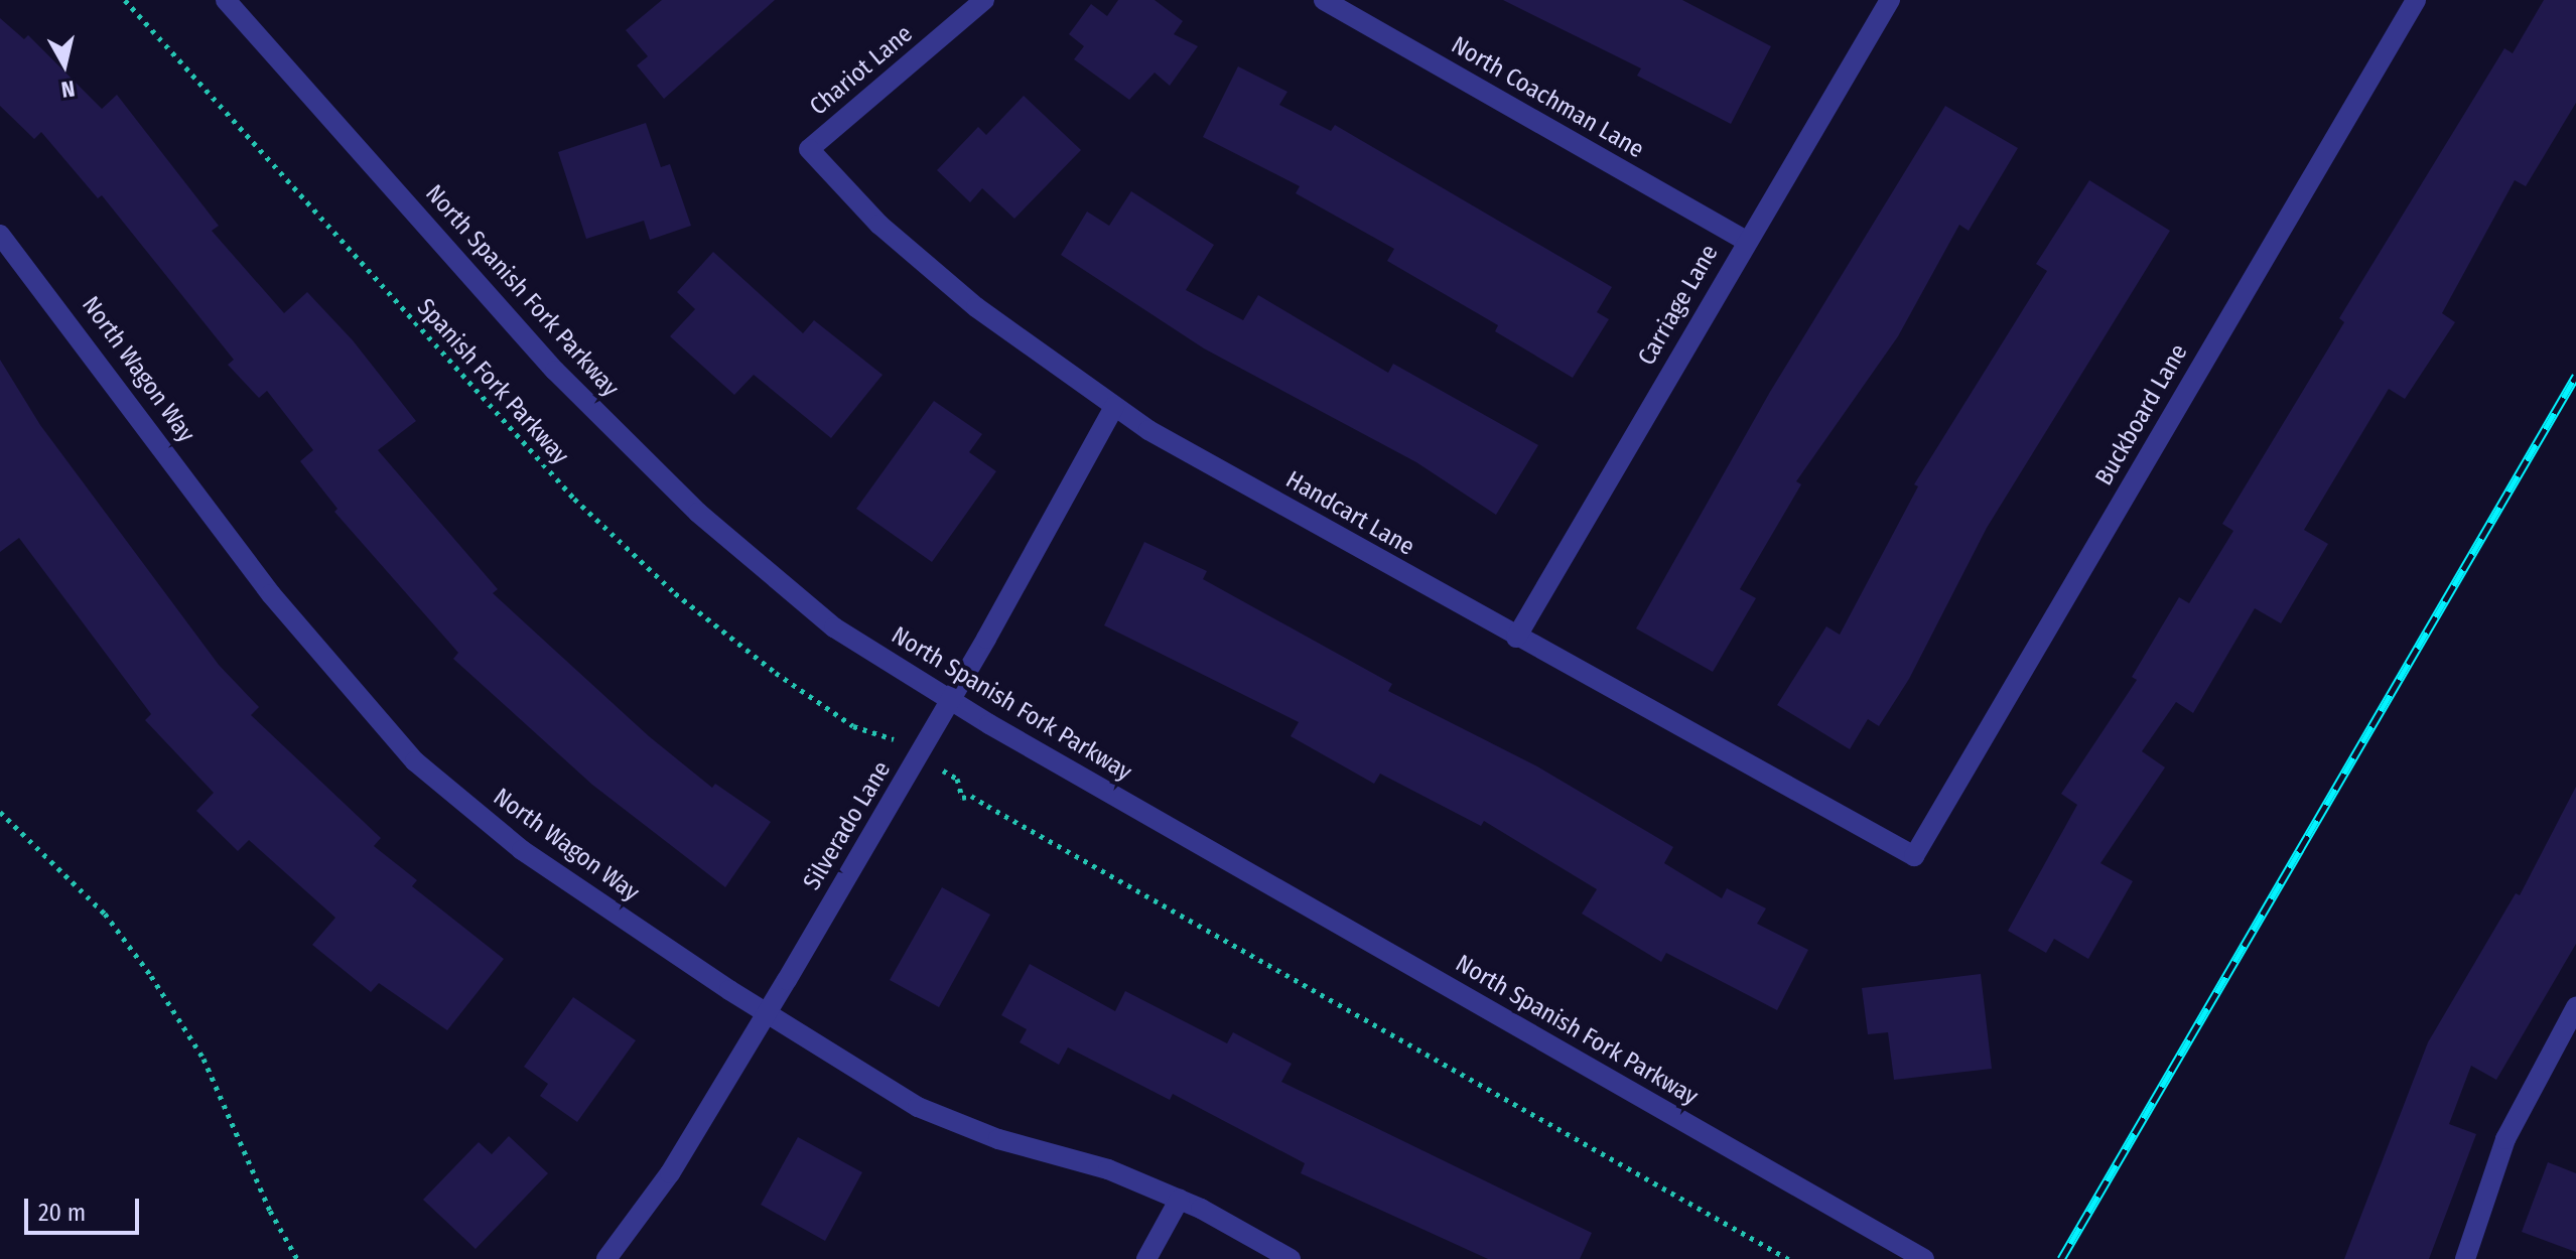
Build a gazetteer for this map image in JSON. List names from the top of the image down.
{
  "streets": {
    "street": [
      "Chariot Lane",
      "North Coachman Lane",
      "North Spanish Fork Parkway",
      "Carriage Lane",
      "North Wagon Way",
      "Buckboard Lane",
      "Handcart Lane",
      "Silverado Lane"
    ],
    "path": ["Spanish Fork Parkway"]
  },
  "crossings": [
    ["Chariot Lane", "Handcart Lane"],
    ["North Coachman Lane", "Carriage Lane"],
    ["North Spanish Fork Parkway", "Silverado Lane"],
    ["Carriage Lane", "Handcart Lane"],
    ["North Wagon Way", "Silverado Lane"],
    ["Buckboard Lane", "Handcart Lane"],
    ["Handcart Lane", "Silverado Lane"]
  ],
  "scale_bar": "20 m",
  "north": "bottom"
}
